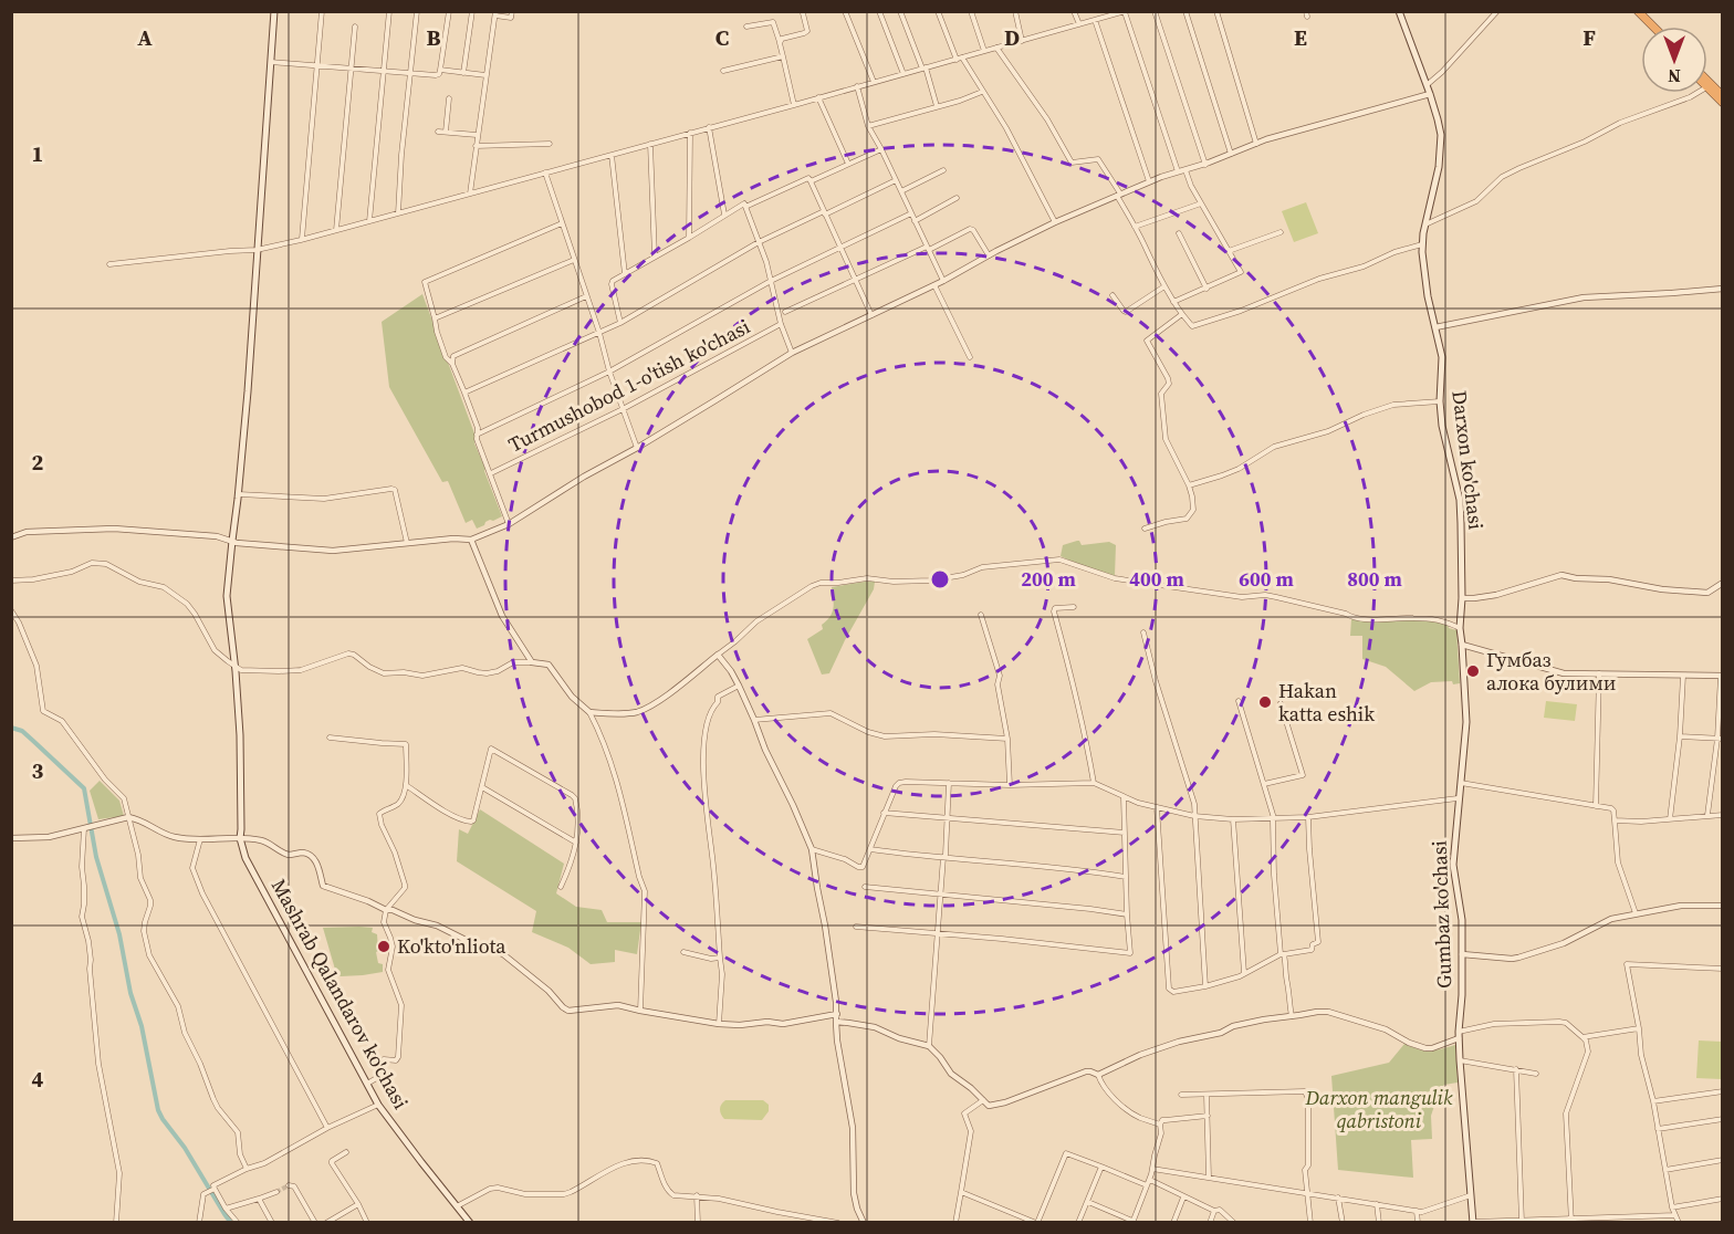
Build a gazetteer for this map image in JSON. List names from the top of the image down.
{
  "streets": {
    "main road": ["Darxon ko'chasi", "Gumbaz ko'chasi", "Mashrab Qalandarov ko'chasi"],
    "street": ["Turmushobod 1-o'tish ko'chasi"]
  },
  "crossings": [
    ["Darxon ko'chasi", "Gumbaz ko'chasi"]
  ],
  "parks": ["Darxon mangulik qabristoni"],
  "places": ["Гумбаз алока булими", "Hakan katta eshik", "Ko'kto'nliota"],
  "north": "bottom",
  "grid": {
    "columns": [
      "A",
      "B",
      "C",
      "D",
      "E",
      "F"
    ],
    "rows": [
      "1",
      "2",
      "3",
      "4"
    ]
  },
  "rings": [
    "200 m",
    "400 m",
    "600 m",
    "800 m"
  ]
}
